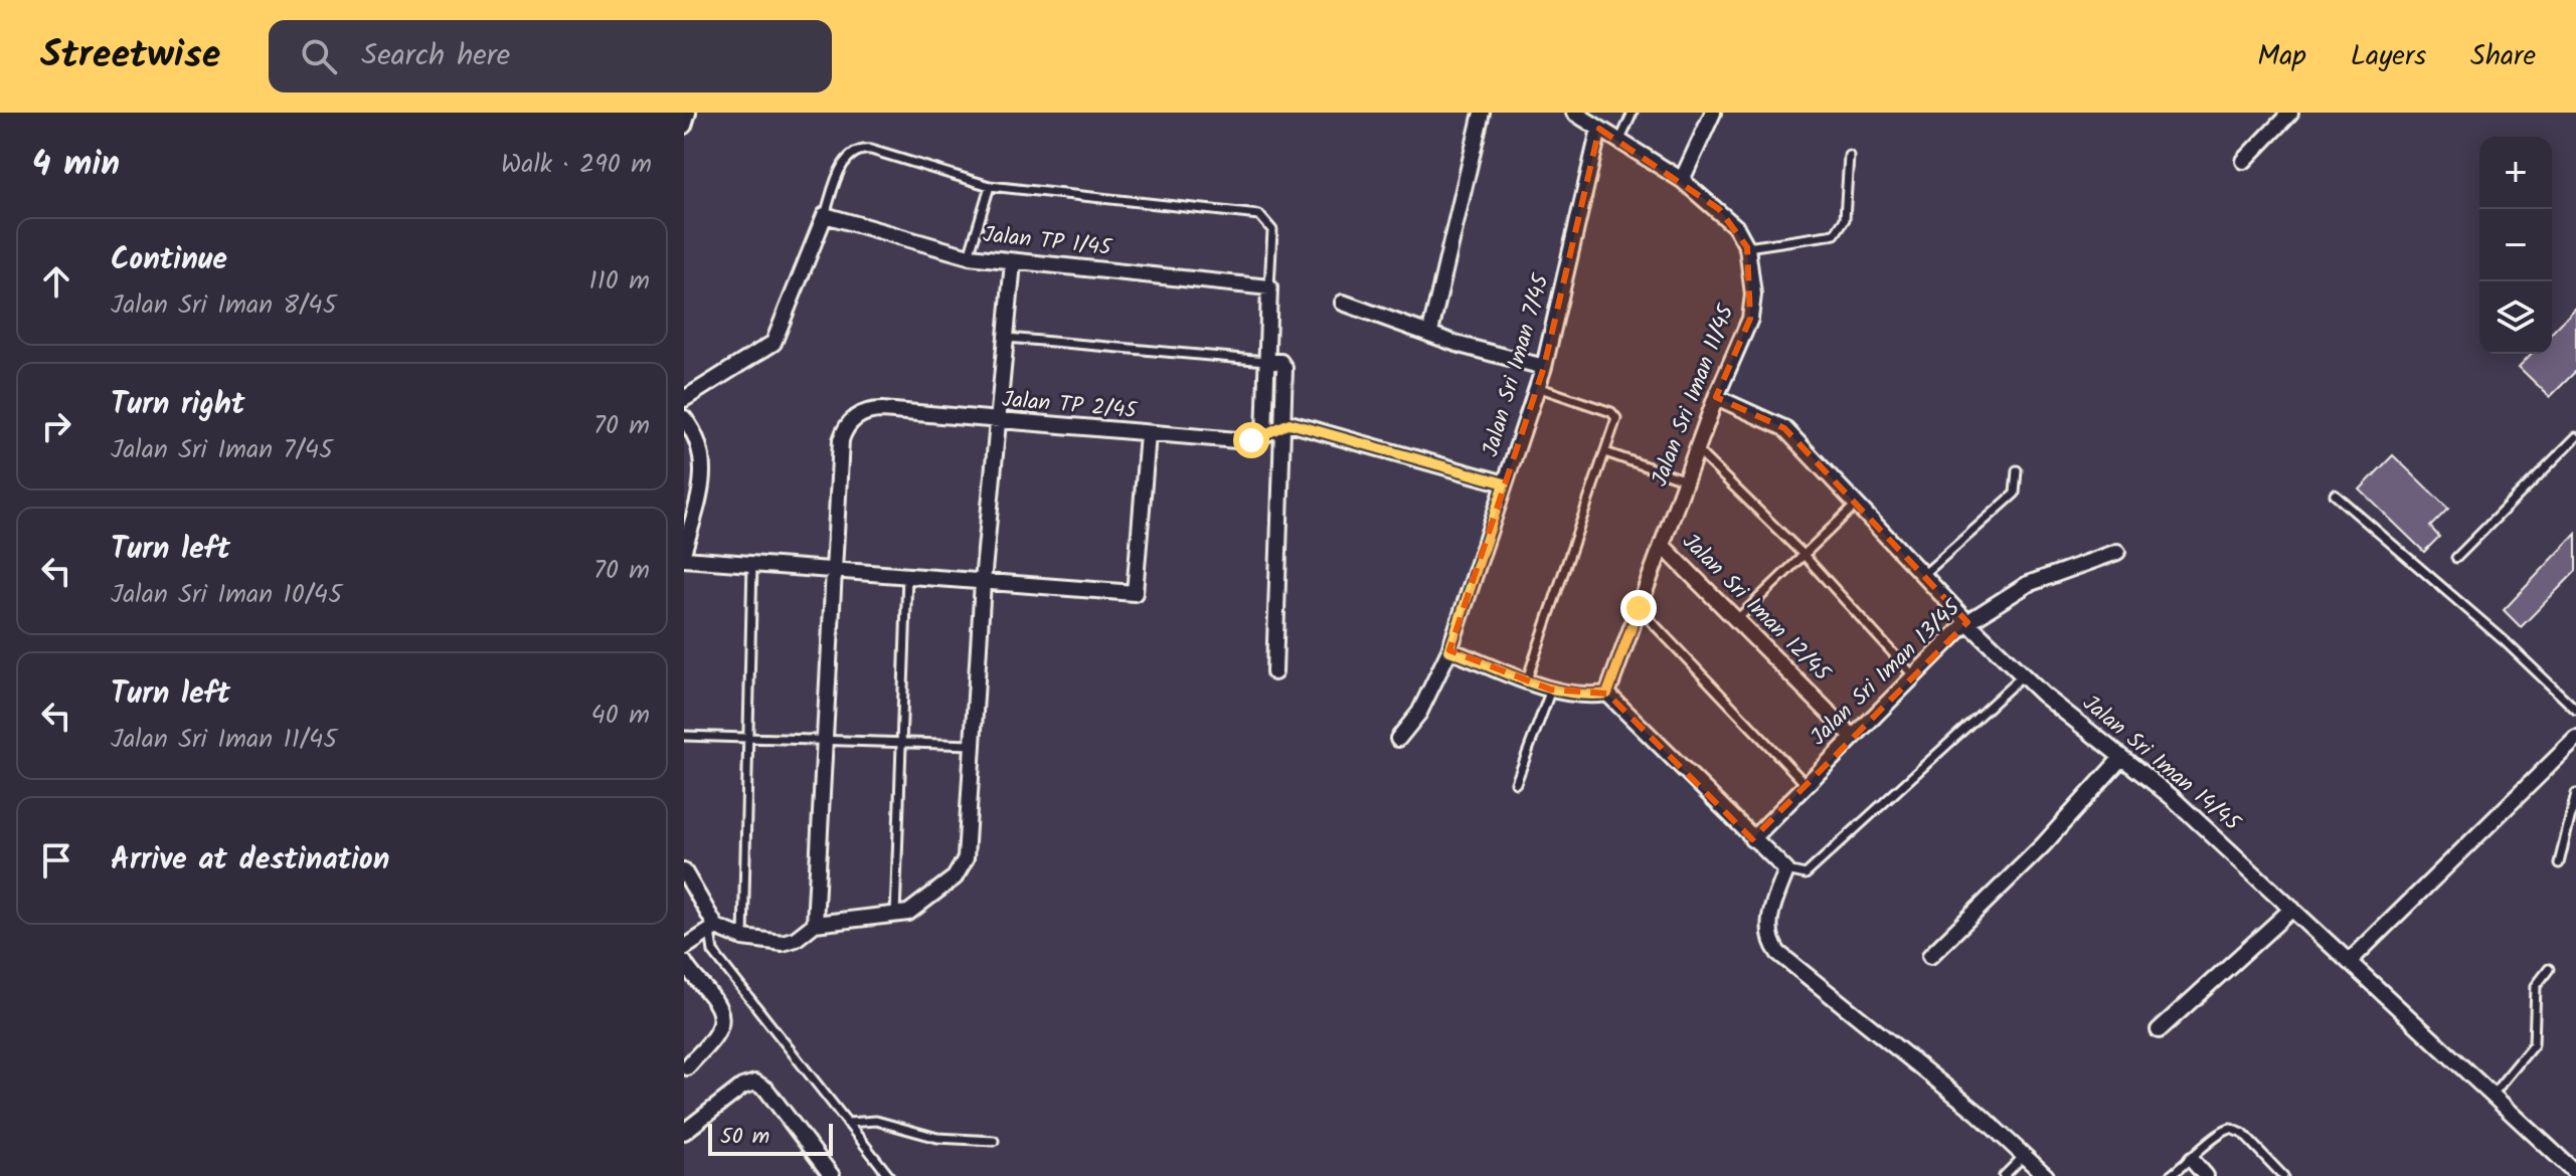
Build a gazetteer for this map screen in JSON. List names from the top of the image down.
{
  "streets": {
    "street": [
      "Jalan TP 1/45",
      "Jalan Sri Iman 7/45",
      "Jalan Sri Iman 11/45",
      "Jalan TP 2/45",
      "Jalan Sri Iman 12/45",
      "Jalan Sri Iman 13/45",
      "Jalan Sri Iman 14/45"
    ]
  },
  "crossings": [
    ["Jalan Sri Iman 11/45", "Jalan Sri Iman 12/45"],
    ["Jalan Sri Iman 11/45", "Jalan Sri Iman 14/45"],
    ["Jalan Sri Iman 12/45", "Jalan Sri Iman 13/45"],
    ["Jalan Sri Iman 13/45", "Jalan Sri Iman 14/45"]
  ],
  "scale_bar": "50 m",
  "page": {
    "header": "Streetwise",
    "search": "Search here",
    "nav": ["Map", "Layers", "Share"],
    "heading": ["4 min", "Walk · 290 m"],
    "map_buttons": ["+", "−"],
    "list": [
      ["Continue", "Jalan Sri Iman 8/45", "110 m"],
      ["Turn right", "Jalan Sri Iman 7/45", "70 m"],
      ["Turn left", "Jalan Sri Iman 10/45", "70 m"],
      ["Turn left", "Jalan Sri Iman 11/45", "40 m"],
      "Arrive at destination"
    ],
    "scale": "50 m"
  }
}
